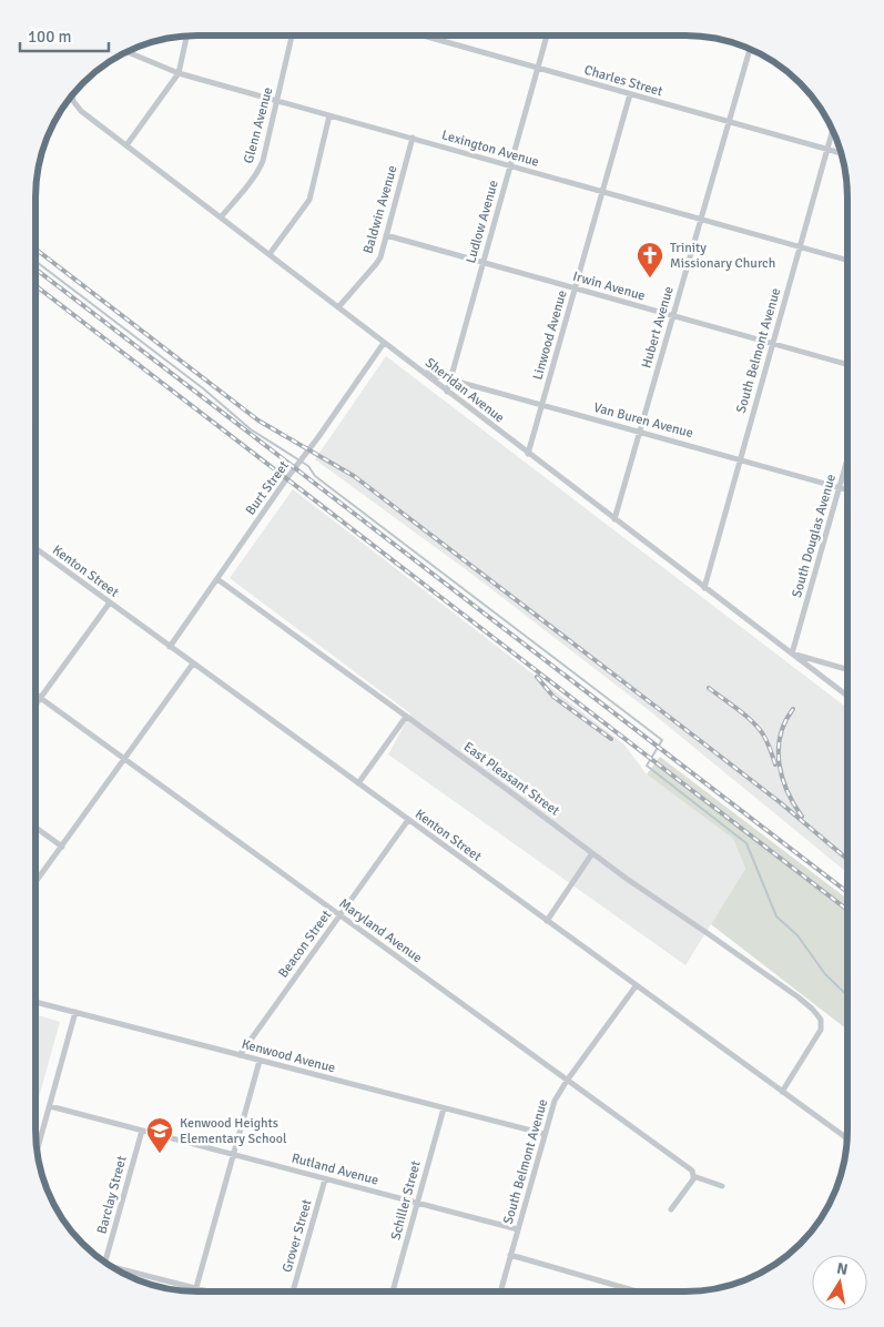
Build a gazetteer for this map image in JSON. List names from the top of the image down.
{
  "streets": {
    "street": [
      "Charles Street",
      "Glenn Avenue",
      "Lexington Avenue",
      "Baldwin Avenue",
      "Ludlow Avenue",
      "Irwin Avenue",
      "Hubert Avenue",
      "Linwood Avenue",
      "South Belmont Avenue",
      "Sheridan Avenue",
      "Van Buren Avenue",
      "Burt Street",
      "South Douglas Avenue",
      "Kenton Street",
      "East Pleasant Street",
      "Maryland Avenue",
      "Beacon Street",
      "Kenwood Avenue",
      "Rutland Avenue",
      "Barclay Street",
      "Schiller Street",
      "Grover Street"
    ]
  },
  "crossings": [
    ["Charles Street", "Ludlow Avenue"],
    ["Charles Street", "Hubert Avenue"],
    ["Charles Street", "Linwood Avenue"],
    ["Charles Street", "South Belmont Avenue"],
    ["Glenn Avenue", "Lexington Avenue"],
    ["Glenn Avenue", "Sheridan Avenue"],
    ["Lexington Avenue", "Baldwin Avenue"],
    ["Lexington Avenue", "Ludlow Avenue"],
    ["Lexington Avenue", "Hubert Avenue"],
    ["Lexington Avenue", "Linwood Avenue"],
    ["Lexington Avenue", "South Belmont Avenue"],
    ["Baldwin Avenue", "Irwin Avenue"],
    ["Baldwin Avenue", "Sheridan Avenue"],
    ["Ludlow Avenue", "Irwin Avenue"],
    ["Ludlow Avenue", "Sheridan Avenue"],
    ["Ludlow Avenue", "Van Buren Avenue"],
    ["Irwin Avenue", "Hubert Avenue"],
    ["Irwin Avenue", "Linwood Avenue"],
    ["Irwin Avenue", "South Belmont Avenue"],
    ["Hubert Avenue", "Sheridan Avenue"],
    ["Hubert Avenue", "Van Buren Avenue"],
    ["Linwood Avenue", "Sheridan Avenue"],
    ["Linwood Avenue", "Van Buren Avenue"],
    ["South Belmont Avenue", "Sheridan Avenue"],
    ["South Belmont Avenue", "Van Buren Avenue"],
    ["South Belmont Avenue", "Kenton Street"],
    ["South Belmont Avenue", "Maryland Avenue"],
    ["South Belmont Avenue", "Kenwood Avenue"],
    ["South Belmont Avenue", "Rutland Avenue"],
    ["Sheridan Avenue", "Van Buren Avenue"],
    ["Sheridan Avenue", "Burt Street"],
    ["Sheridan Avenue", "South Douglas Avenue"],
    ["Van Buren Avenue", "South Douglas Avenue"],
    ["Burt Street", "Kenton Street"],
    ["Burt Street", "East Pleasant Street"],
    ["Kenton Street", "East Pleasant Street"],
    ["Kenton Street", "Beacon Street"],
    ["Maryland Avenue", "Beacon Street"],
    ["Beacon Street", "Kenwood Avenue"],
    ["Kenwood Avenue", "Schiller Street"],
    ["Rutland Avenue", "Barclay Street"],
    ["Rutland Avenue", "Schiller Street"],
    ["Rutland Avenue", "Grover Street"]
  ],
  "places": {
    "church": ["Trinity Missionary Church"],
    "school or university": ["Kenwood Heights Elementary School"]
  },
  "scale_bar": "100 m",
  "north": "top"
}
